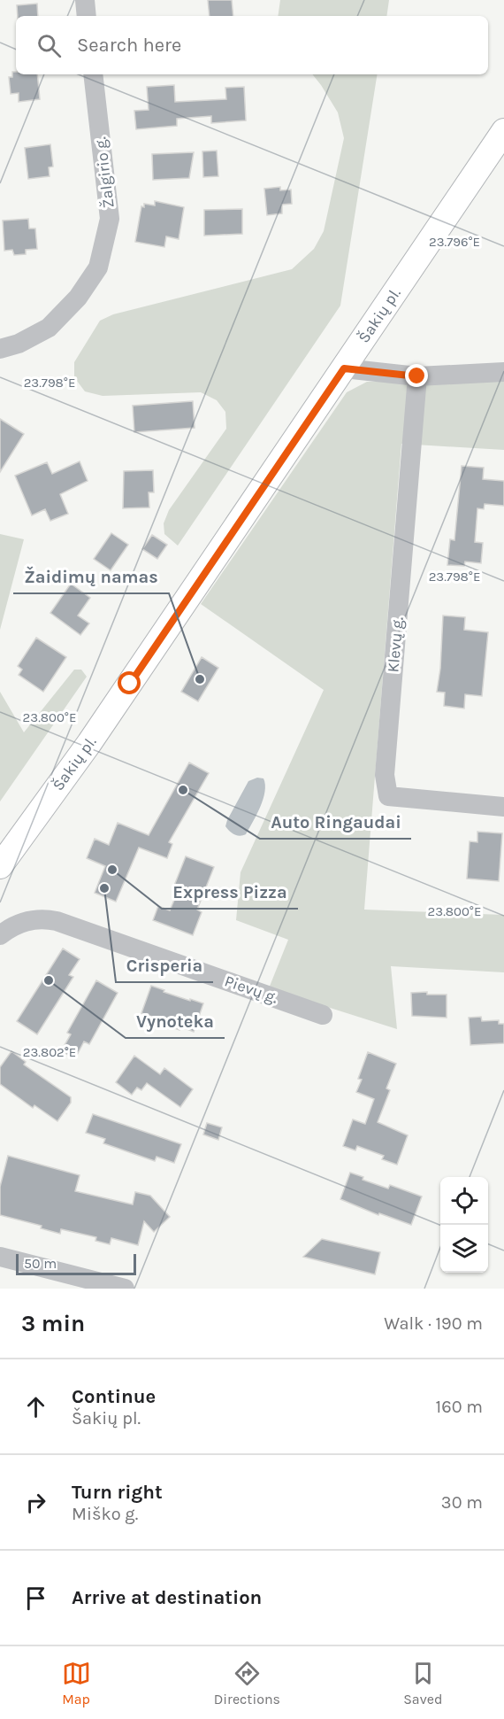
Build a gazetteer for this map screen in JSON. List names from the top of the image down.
{
  "streets": {
    "main road": ["Šakių pl."],
    "street": ["Žalgirio g.", "Klevų g.", "Pievų g."]
  },
  "places": [
    "Žaidimų namas",
    "Auto Ringaudai",
    "Express Pizza",
    "Crisperia",
    "Vynoteka"
  ],
  "scale_bar": "50 m",
  "page": {
    "search": "Search here",
    "scale": "50 m",
    "heading": ["3 min", "Walk · 190 m"],
    "list": [
      ["Continue", "Šakių pl.", "160 m"],
      ["Turn right", "Miško g.", "30 m"],
      "Arrive at destination"
    ],
    "nav": ["Map", "Directions", "Saved"]
  },
  "coordinates": [
    "23.796°E",
    "23.798°E",
    "23.800°E",
    "23.802°E"
  ]
}
